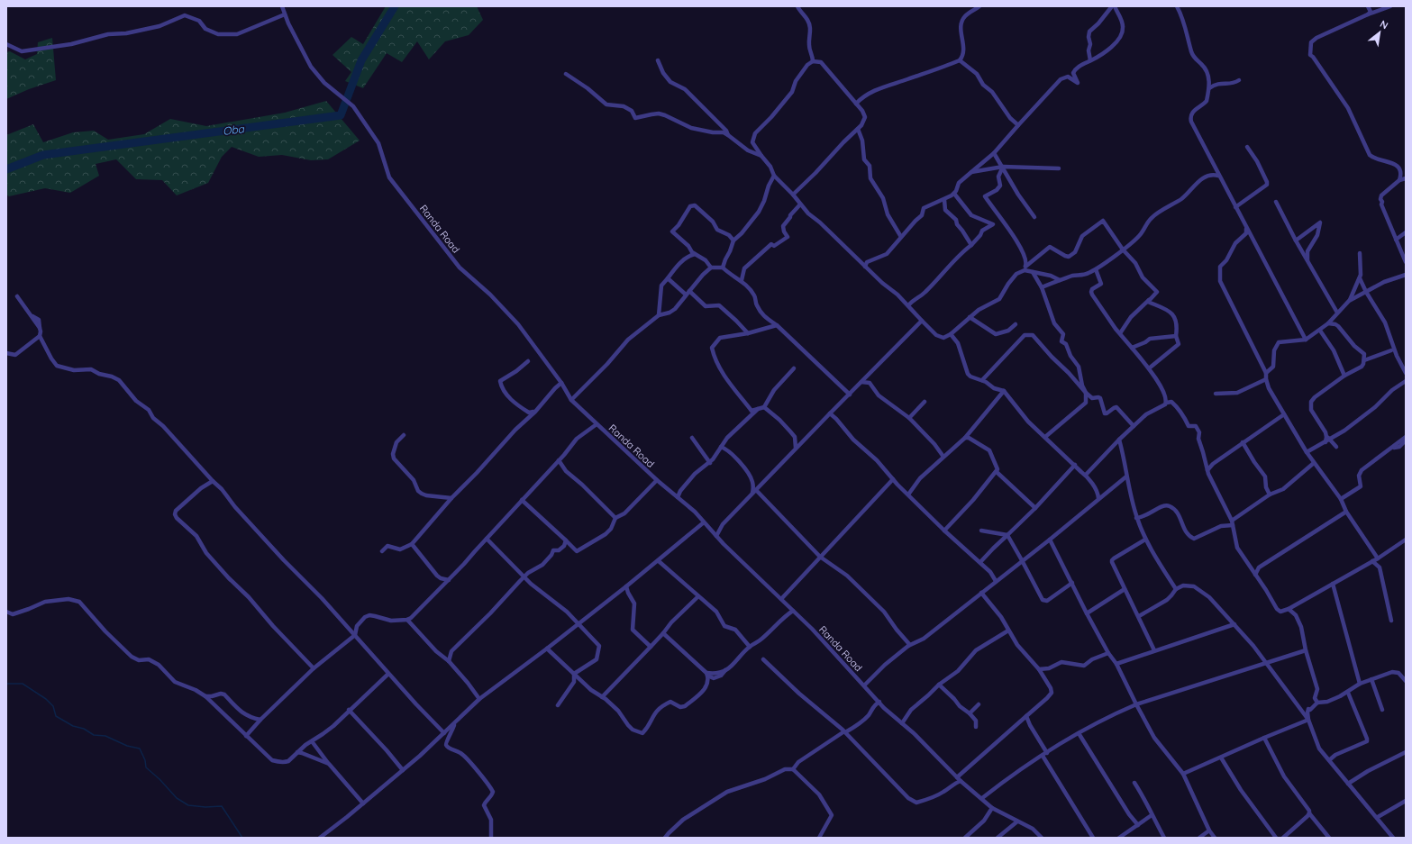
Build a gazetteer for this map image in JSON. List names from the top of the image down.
{
  "streets": {
    "street": ["Randa Road"]
  },
  "water": ["Oba"],
  "north": "top right"
}
